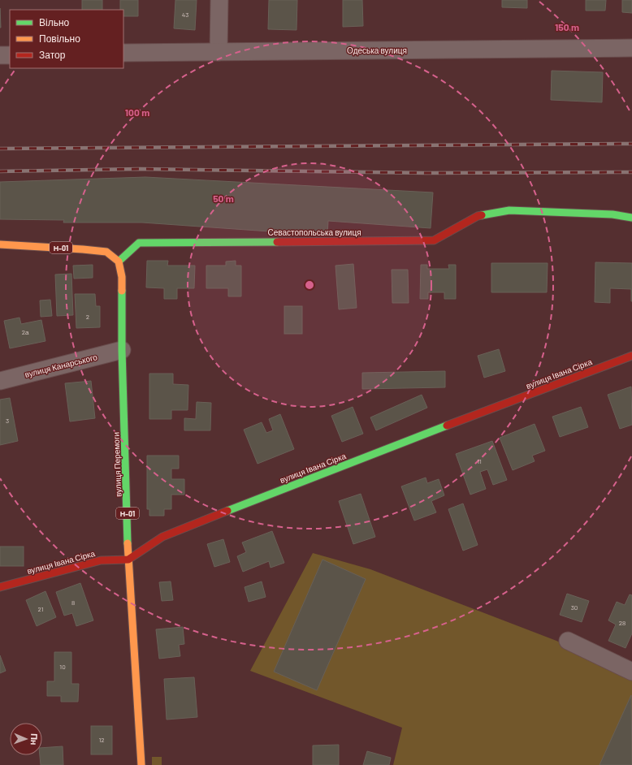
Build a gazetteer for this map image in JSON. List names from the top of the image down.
{
  "streets": {
    "street": [
      "Одеська вулиця",
      "Севастопольська вулиця",
      "Н-01",
      "вулиця Канарського",
      "вулиця Івана Сірка",
      "вулиця Перемоги"
    ]
  },
  "crossings": [
    ["Севастопольська вулиця", "Н-01"],
    ["Севастопольська вулиця", "вулиця Перемоги"],
    ["Н-01", "вулиця Перемоги"],
    ["вулиця Канарського", "вулиця Перемоги"],
    ["вулиця Івана Сірка", "вулиця Перемоги"]
  ],
  "house_numbers": [
    "43",
    "2",
    "2а",
    "3",
    "11",
    "8",
    "30",
    "21",
    "28",
    "10",
    "12"
  ],
  "legend": ["Вільно", "Повільно", "Затор"],
  "north": "right",
  "rings": ["150 m", "100 m", "50 m"]
}
